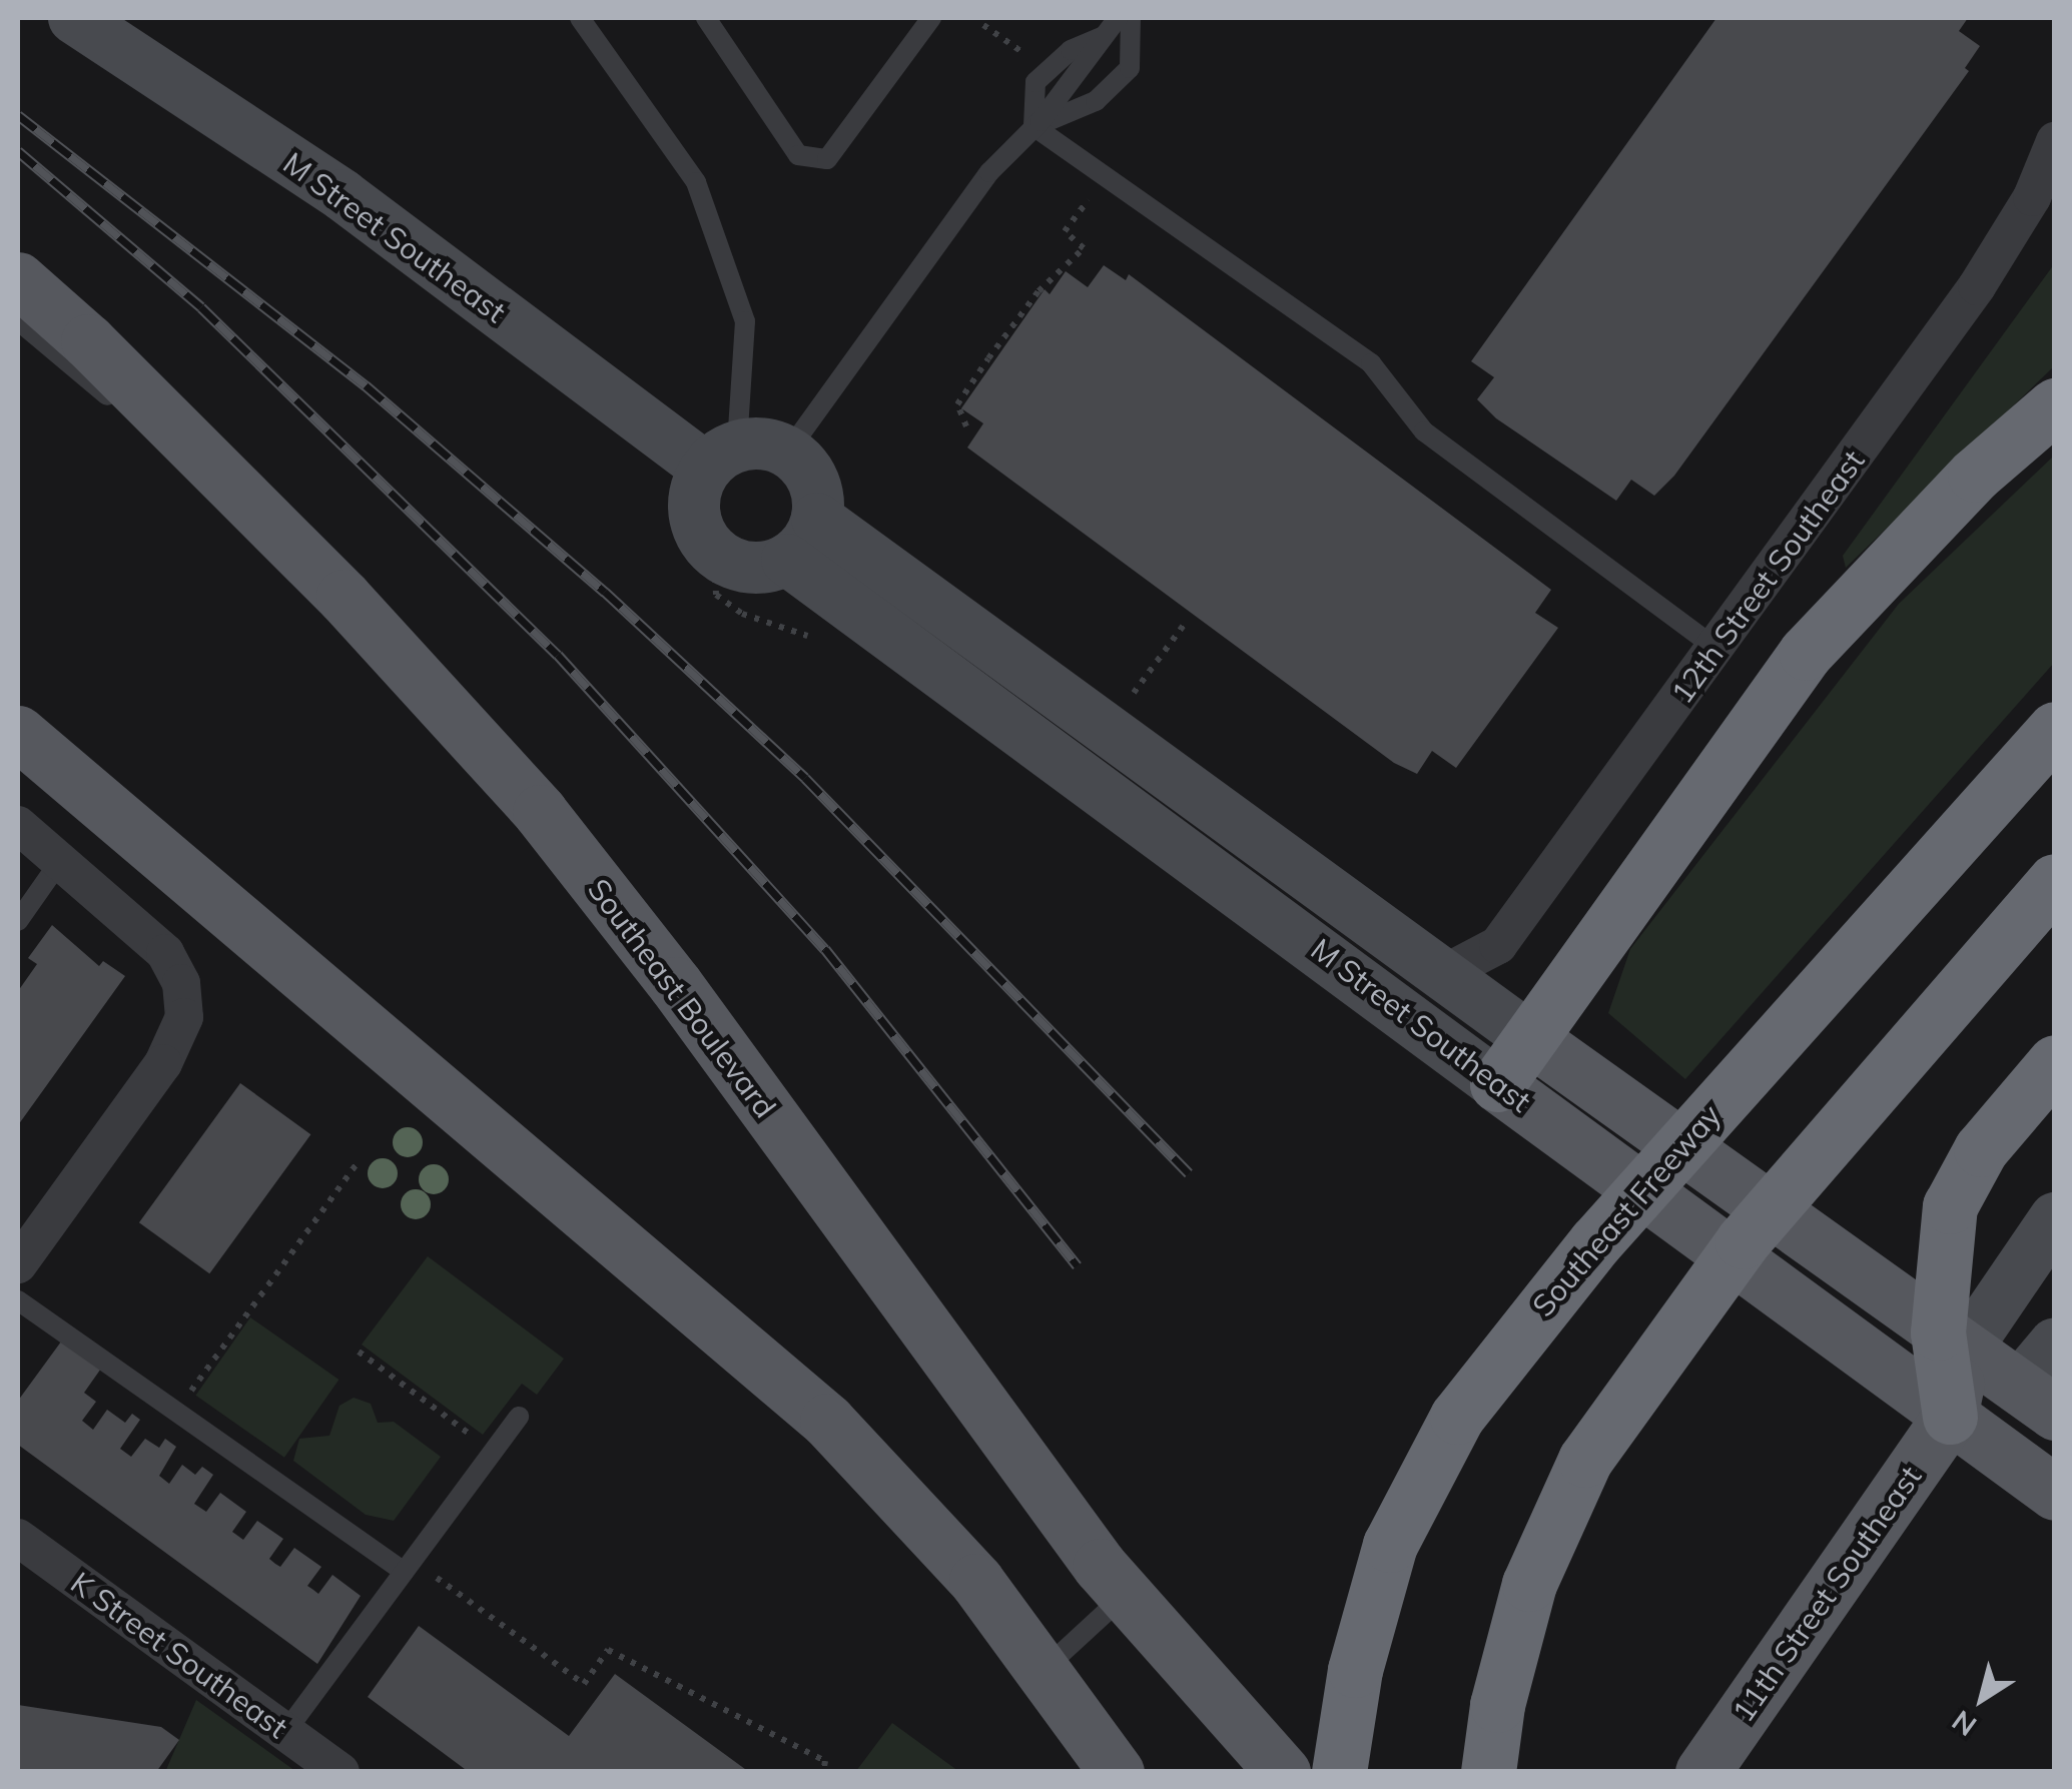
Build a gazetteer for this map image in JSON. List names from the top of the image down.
{
  "streets": {
    "highway": ["Southeast Freeway"],
    "main road": ["M Street Southeast", "Southeast Boulevard", "11th Street Southeast"],
    "street": ["12th Street Southeast", "K Street Southeast"]
  },
  "crossings": [
    ["M Street Southeast", "12th Street Southeast"],
    ["M Street Southeast", "11th Street Southeast"]
  ],
  "north": "bottom left"
}
